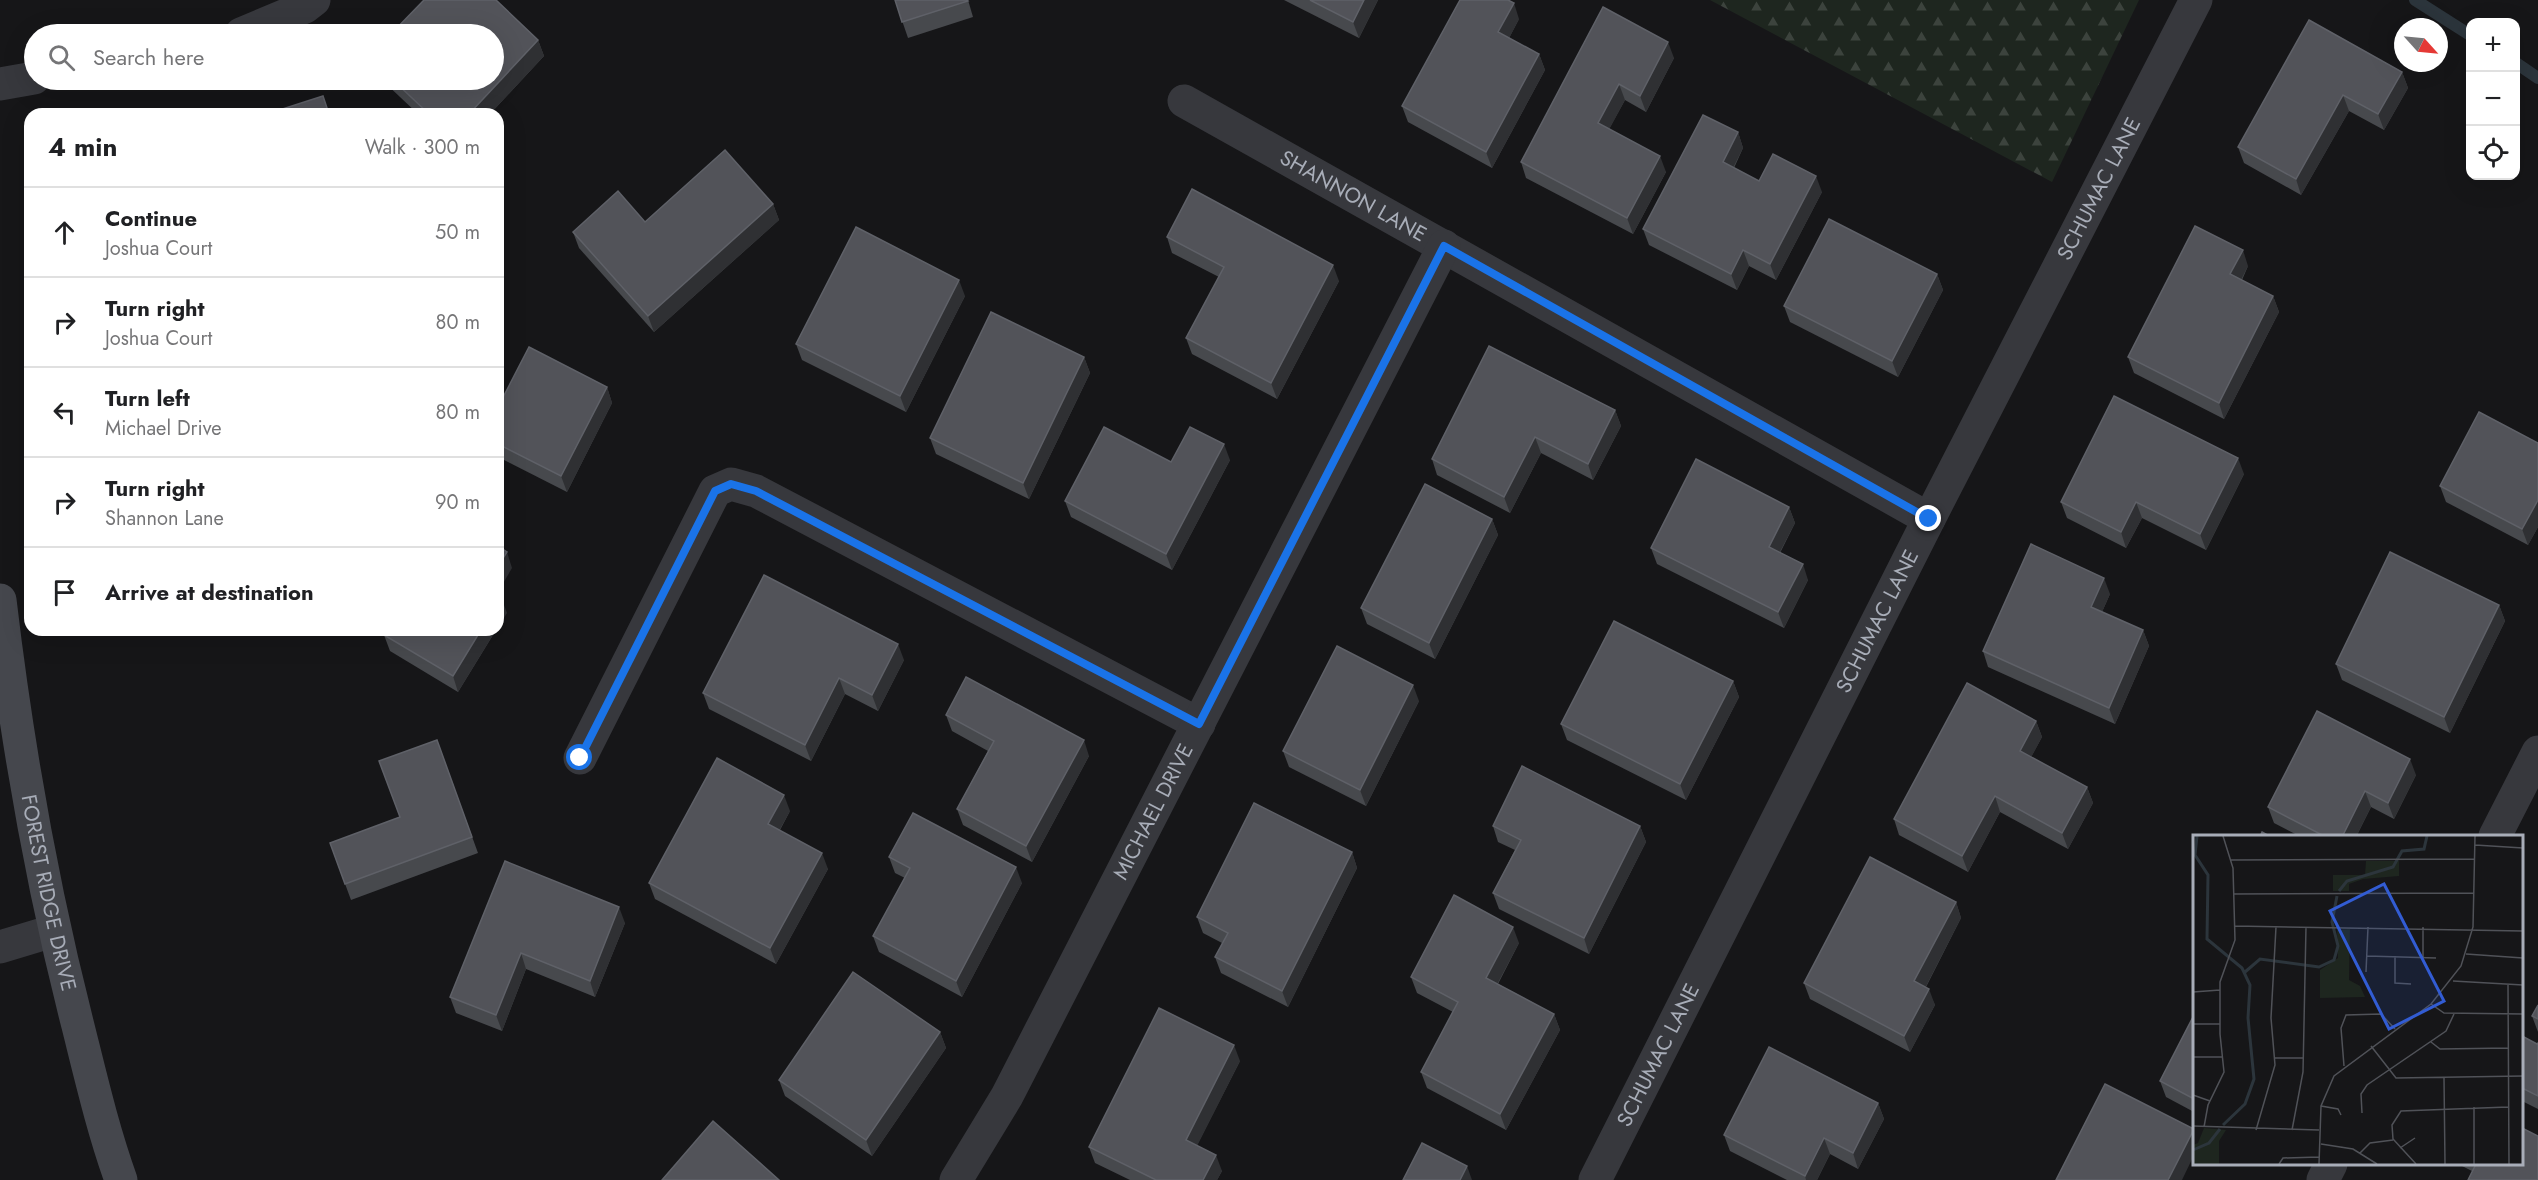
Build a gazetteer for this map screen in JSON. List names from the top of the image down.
{
  "streets": {
    "main road": ["FOREST RIDGE DRIVE"],
    "street": ["SCHUMAC LANE", "SHANNON LANE", "MICHAEL DRIVE"]
  },
  "crossings": [
    ["SCHUMAC LANE", "SHANNON LANE"],
    ["SHANNON LANE", "MICHAEL DRIVE"]
  ],
  "north": "bottom right",
  "page": {
    "map_buttons": ["+", "−"],
    "search": "Search here",
    "heading": ["4 min", "Walk · 300 m"],
    "list": [
      ["Continue", "Joshua Court", "50 m"],
      ["Turn right", "Joshua Court", "80 m"],
      ["Turn left", "Michael Drive", "80 m"],
      ["Turn right", "Shannon Lane", "90 m"],
      "Arrive at destination"
    ]
  }
}
